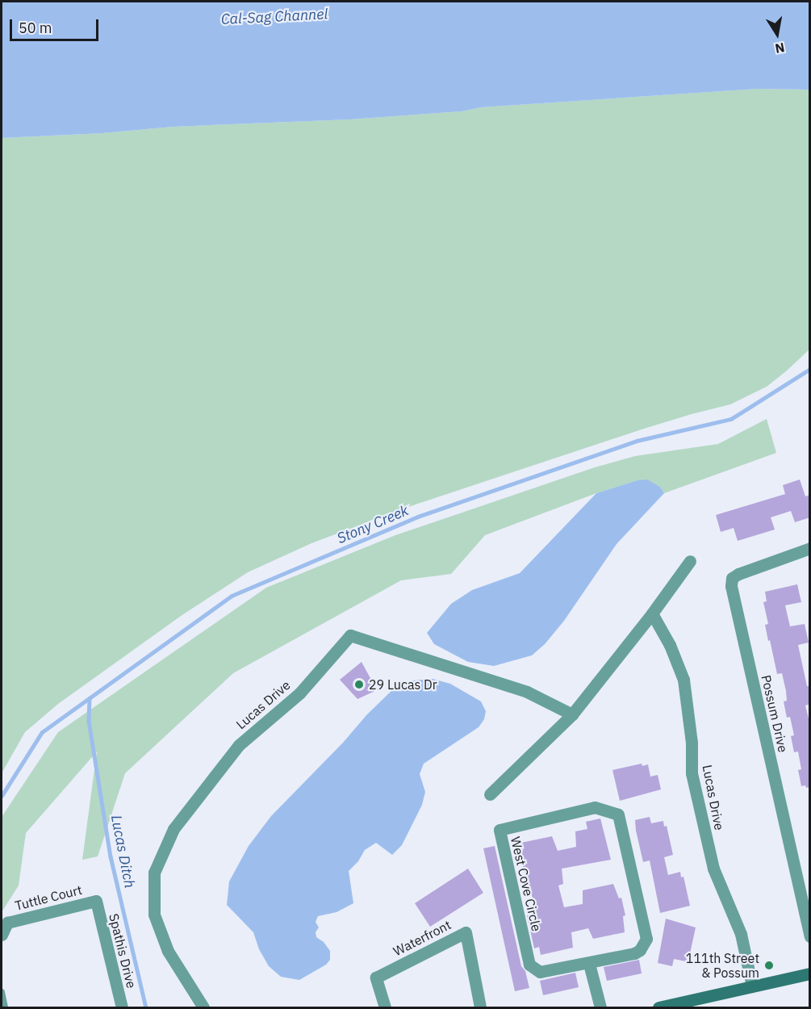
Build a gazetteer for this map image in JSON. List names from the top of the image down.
{
  "streets": {
    "street": [
      "Lucas Drive",
      "Possum Drive",
      "West Cove Circle",
      "Tuttle Court",
      "Waterfront",
      "Spathis Drive"
    ]
  },
  "crossings": [
    ["Tuttle Court", "Spathis Drive"]
  ],
  "water": ["Cal-Sag Channel", "Stony Creek", "Lucas Ditch"],
  "places": ["29 Lucas Dr", "111th Street & Possum"],
  "scale_bar": "50 m",
  "north": "bottom"
}
